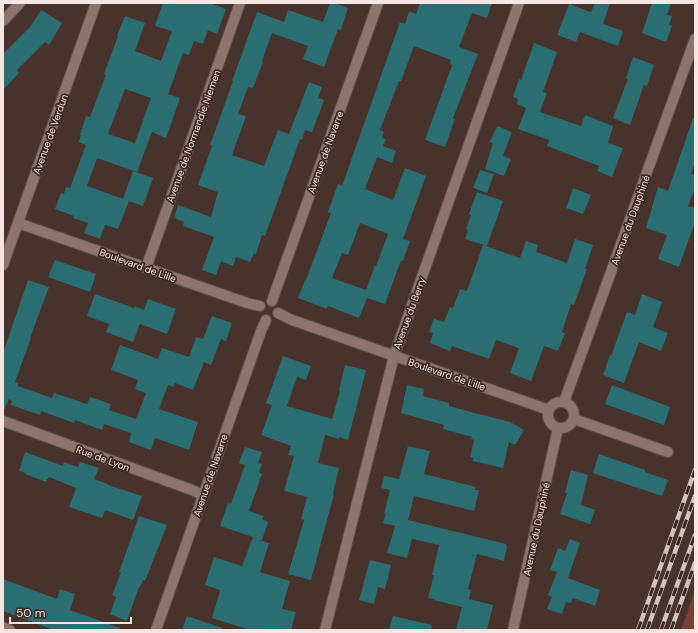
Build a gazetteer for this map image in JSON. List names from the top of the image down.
{
  "streets": {
    "street": [
      "Avenue de Verdun",
      "Avenue de Normandie Niemen",
      "Avenue de Navarre",
      "Avenue du Dauphiné",
      "Boulevard de Lille",
      "Avenue du Berry",
      "Rue de Lyon"
    ]
  },
  "crossings": [
    ["Avenue de Verdun", "Boulevard de Lille"],
    ["Avenue de Normandie Niemen", "Boulevard de Lille"],
    ["Avenue de Navarre", "Boulevard de Lille"],
    ["Avenue de Navarre", "Rue de Lyon"],
    ["Avenue du Dauphiné", "Boulevard de Lille"],
    ["Boulevard de Lille", "Avenue du Berry"]
  ],
  "scale_bar": "50 m"
}
